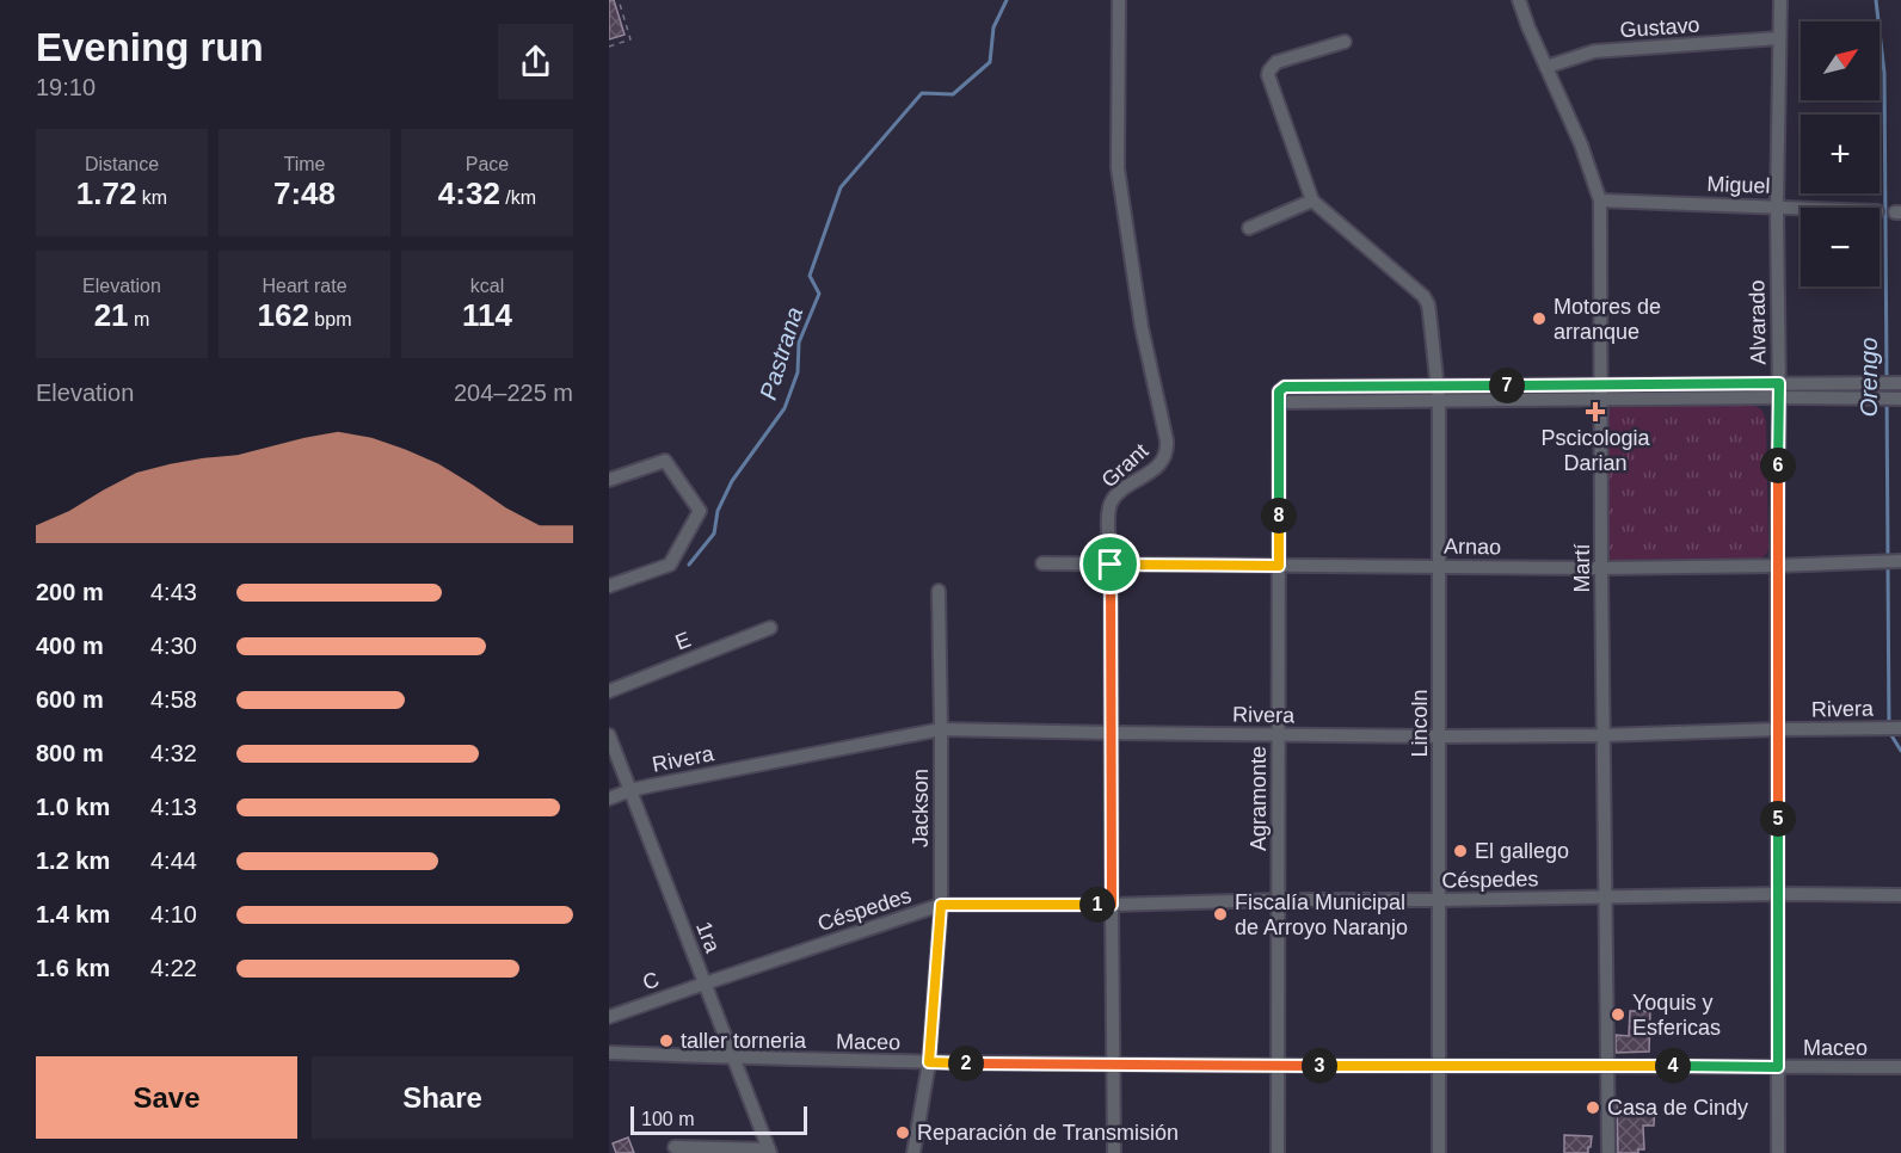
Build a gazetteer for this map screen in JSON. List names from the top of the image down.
{
  "streets": {
    "street": [
      "Gustavo",
      "Miguel",
      "Alvarado",
      "Grant",
      "Arnao",
      "Martí",
      "E",
      "Rivera",
      "Lincoln",
      "Agramonte",
      "Jackson",
      "Céspedes",
      "1ra",
      "C",
      "Maceo"
    ]
  },
  "crossings": [
    ["Gustavo", "Alvarado"],
    ["Gustavo", "Martí"],
    ["Miguel", "Alvarado"],
    ["Miguel", "Martí"],
    ["Alvarado", "Arnao"],
    ["Alvarado", "Rivera"],
    ["Alvarado", "Céspedes"],
    ["Alvarado", "Maceo"],
    ["Grant", "Arnao"],
    ["Grant", "Rivera"],
    ["Grant", "Céspedes"],
    ["Grant", "Maceo"],
    ["Arnao", "Martí"],
    ["Arnao", "Lincoln"],
    ["Arnao", "Agramonte"],
    ["Martí", "Rivera"],
    ["Martí", "Céspedes"],
    ["Martí", "Maceo"],
    ["Rivera", "Lincoln"],
    ["Rivera", "Agramonte"],
    ["Rivera", "Jackson"],
    ["Rivera", "1ra"],
    ["Lincoln", "Céspedes"],
    ["Lincoln", "Maceo"],
    ["Agramonte", "Céspedes"],
    ["Agramonte", "Maceo"],
    ["Jackson", "Céspedes"],
    ["Jackson", "Maceo"],
    ["Céspedes", "1ra"],
    ["Céspedes", "C"],
    ["1ra", "C"],
    ["1ra", "Maceo"]
  ],
  "water": ["Pastrana", "Orengo"],
  "places": {
    "other": [
      "Motores de arranque",
      "El gallego",
      "Fiscalía Municipal de Arroyo Naranjo",
      "Yoquis y Esfericas",
      "taller torneria",
      "Casa de Cindy",
      "Reparación de Transmisión"
    ],
    "health": ["Pscicologia Darian"]
  },
  "scale_bar": "100 m",
  "north": "top right",
  "page": {
    "heading": ["Evening run", "19:10"],
    "map_buttons": ["+", "−"],
    "stats": [
      ["Distance", "1.72 km"],
      ["Time", "7:48"],
      ["Pace", "4:32 /km"],
      ["Elevation", "21 m"],
      ["Heart rate", "162 bpm"],
      ["kcal", "114"]
    ],
    "chart": ["Elevation", "204–225 m"],
    "pins": [
      "7",
      "6",
      "8",
      "5",
      "1",
      "2",
      "3",
      "4"
    ],
    "list": [
      {
        "name": "200 m",
        "note": "4:43"
      },
      {
        "name": "400 m",
        "note": "4:30"
      },
      {
        "name": "600 m",
        "note": "4:58"
      },
      {
        "name": "800 m",
        "note": "4:32"
      },
      {
        "name": "1.0 km",
        "note": "4:13"
      },
      {
        "name": "1.2 km",
        "note": "4:44"
      },
      {
        "name": "1.4 km",
        "note": "4:10"
      },
      {
        "name": "1.6 km",
        "note": "4:22"
      }
    ],
    "buttons": ["Save", "Share"],
    "scale": "100 m"
  }
}
